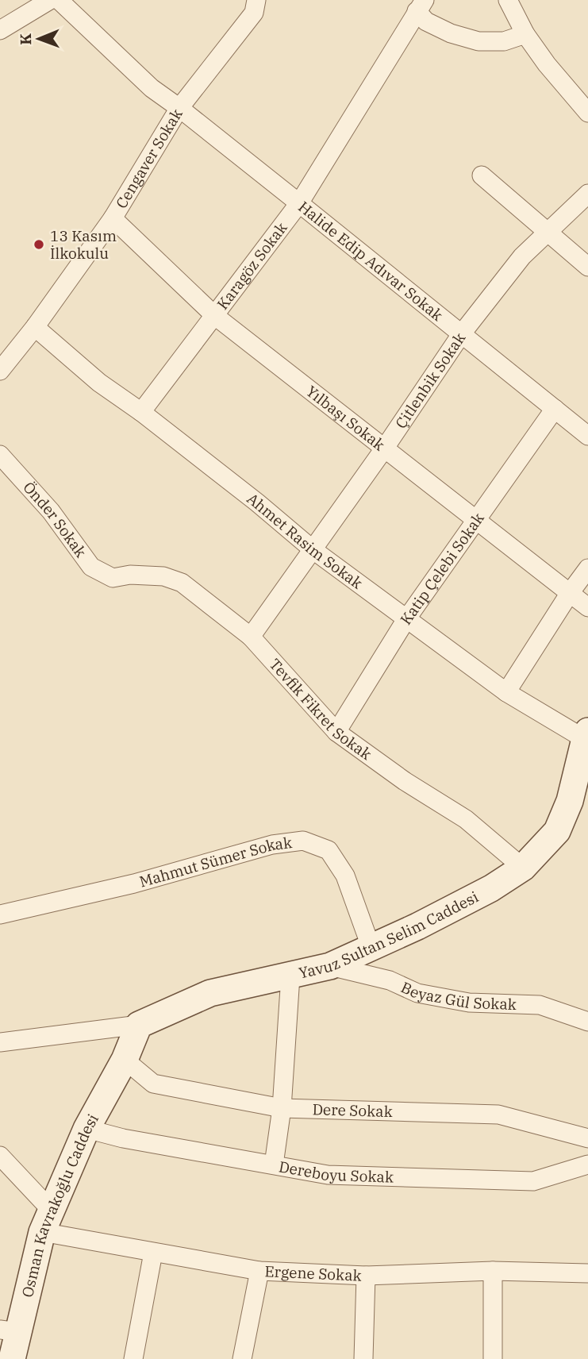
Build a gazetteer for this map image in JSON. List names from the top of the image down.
{
  "streets": {
    "street": [
      "Cengaver Sokak",
      "Halide Edip Adıvar Sokak",
      "Karagöz Sokak",
      "Çitlenbik Sokak",
      "Yılbaşı Sokak",
      "Önder Sokak",
      "Ahmet Rasim Sokak",
      "Katip Çelebi Sokak",
      "Tevfik Fikret Sokak",
      "Mahmut Sümer Sokak",
      "Yavuz Sultan Selim Caddesi",
      "Beyaz Gül Sokak",
      "Dere Sokak",
      "Dereboyu Sokak",
      "Osman Kavrakoğlu Caddesi",
      "Ergene Sokak"
    ]
  },
  "crossings": [
    ["Cengaver Sokak", "Halide Edip Adıvar Sokak"],
    ["Cengaver Sokak", "Yılbaşı Sokak"],
    ["Cengaver Sokak", "Ahmet Rasim Sokak"],
    ["Halide Edip Adıvar Sokak", "Karagöz Sokak"],
    ["Halide Edip Adıvar Sokak", "Çitlenbik Sokak"],
    ["Halide Edip Adıvar Sokak", "Katip Çelebi Sokak"],
    ["Karagöz Sokak", "Yılbaşı Sokak"],
    ["Karagöz Sokak", "Ahmet Rasim Sokak"],
    ["Çitlenbik Sokak", "Yılbaşı Sokak"],
    ["Çitlenbik Sokak", "Ahmet Rasim Sokak"],
    ["Çitlenbik Sokak", "Tevfik Fikret Sokak"],
    ["Yılbaşı Sokak", "Katip Çelebi Sokak"],
    ["Önder Sokak", "Tevfik Fikret Sokak"],
    ["Ahmet Rasim Sokak", "Katip Çelebi Sokak"],
    ["Ahmet Rasim Sokak", "Yavuz Sultan Selim Caddesi"],
    ["Katip Çelebi Sokak", "Tevfik Fikret Sokak"],
    ["Tevfik Fikret Sokak", "Yavuz Sultan Selim Caddesi"],
    ["Mahmut Sümer Sokak", "Yavuz Sultan Selim Caddesi"],
    ["Yavuz Sultan Selim Caddesi", "Beyaz Gül Sokak"],
    ["Dere Sokak", "Osman Kavrakoğlu Caddesi"],
    ["Dereboyu Sokak", "Osman Kavrakoğlu Caddesi"],
    ["Osman Kavrakoğlu Caddesi", "Ergene Sokak"]
  ],
  "places": ["13 Kasım İlkokulu"],
  "north": "left"
}
